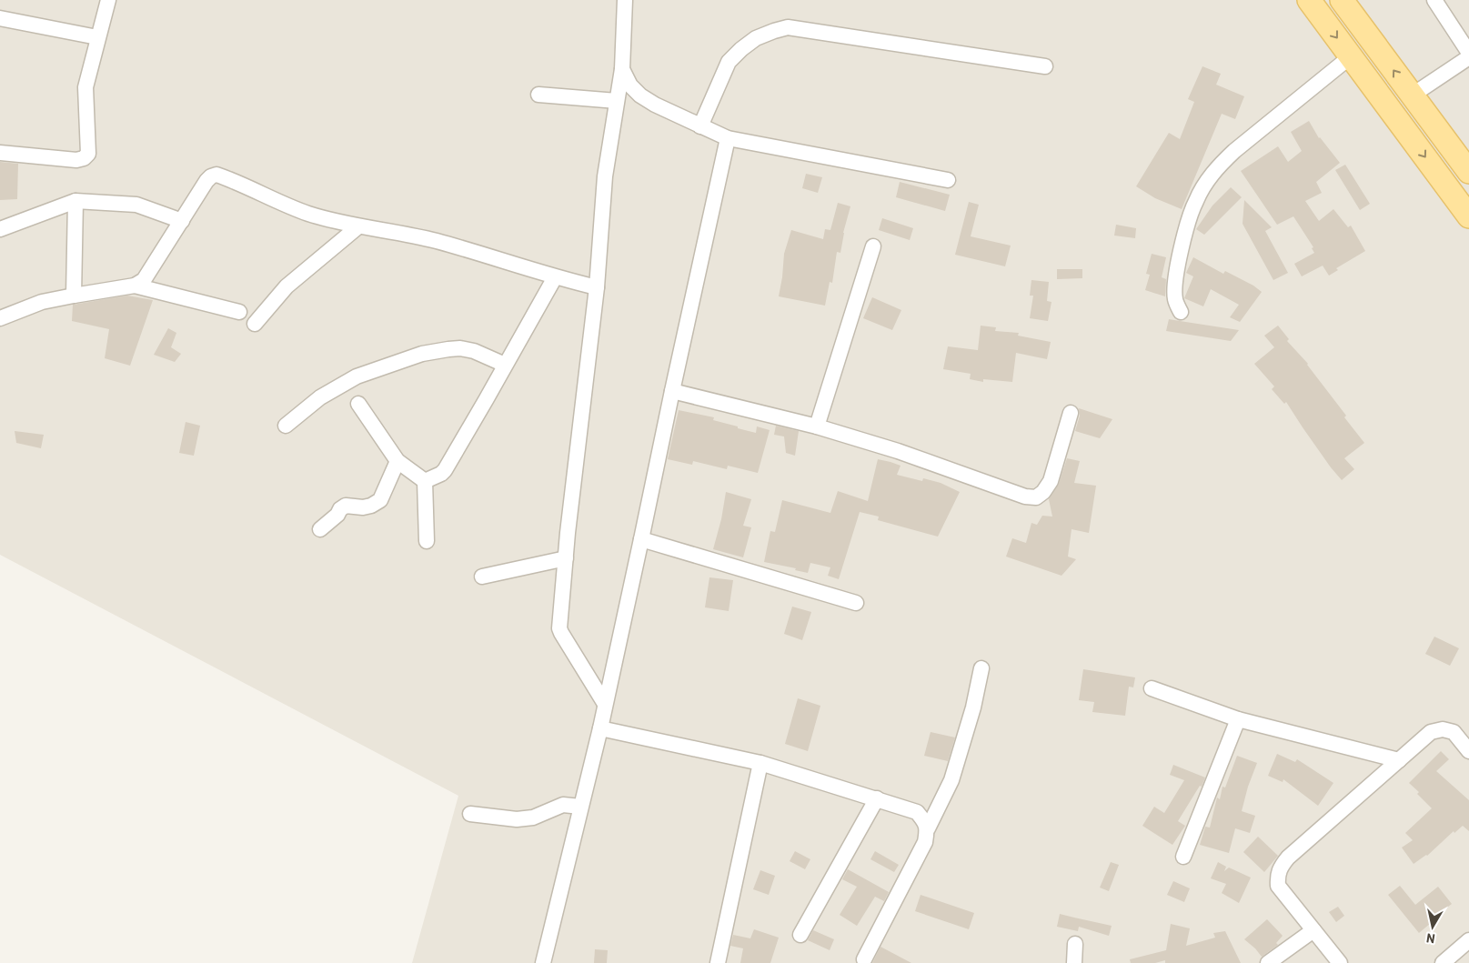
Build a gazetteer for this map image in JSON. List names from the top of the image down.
{
  "north": "bottom"
}
